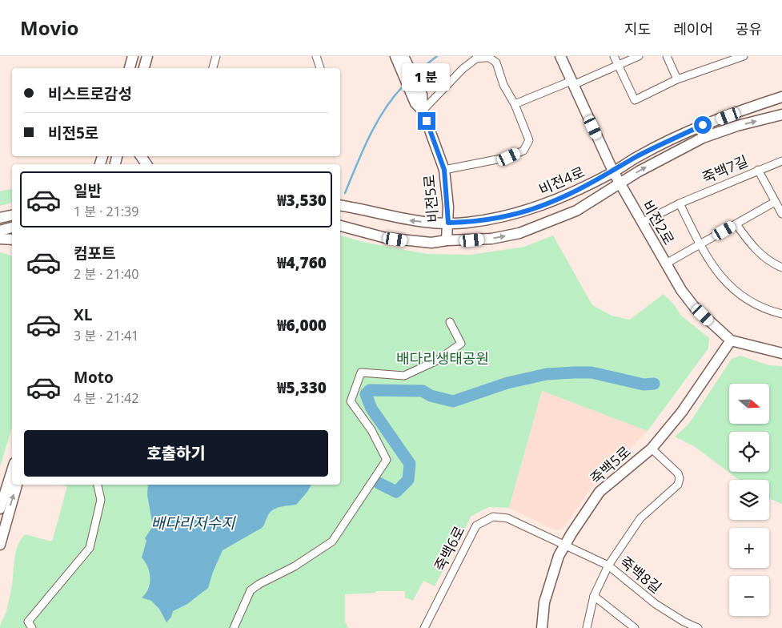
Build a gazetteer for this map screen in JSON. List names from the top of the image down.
{
  "streets": {
    "main road": [
      "비전4로",
      "비전5로",
      "비전2로",
      "죽백5로"
    ],
    "street": ["죽백7길", "죽백6로", "죽백8길"]
  },
  "crossings": [
    ["죽백7길", "비전2로"],
    ["비전4로", "비전5로"],
    ["비전4로", "비전2로"],
    ["비전2로", "죽백5로"],
    ["죽백5로", "죽백6로"],
    ["죽백5로", "죽백8길"],
    ["죽백6로", "죽백8길"]
  ],
  "water": ["배다리저수지"],
  "parks": ["배다리생태공원"],
  "north": "right",
  "page": {
    "header": "Movio",
    "nav": ["지도", "레이어", "공유"],
    "bubble": "1 분",
    "banner": ["비스트로감성", "비전5로"],
    "list": [
      {
        "name": "일반",
        "note": "1 분 · 21:39",
        "value": "₩3,530"
      },
      {
        "name": "컴포트",
        "note": "2 분 · 21:40",
        "value": "₩4,760"
      },
      {
        "name": "XL",
        "note": "3 분 · 21:41",
        "value": "₩6,000"
      },
      {
        "name": "Moto",
        "note": "4 분 · 21:42",
        "value": "₩5,330"
      }
    ],
    "map_buttons": ["+", "−"],
    "buttons": "호출하기"
  }
}
